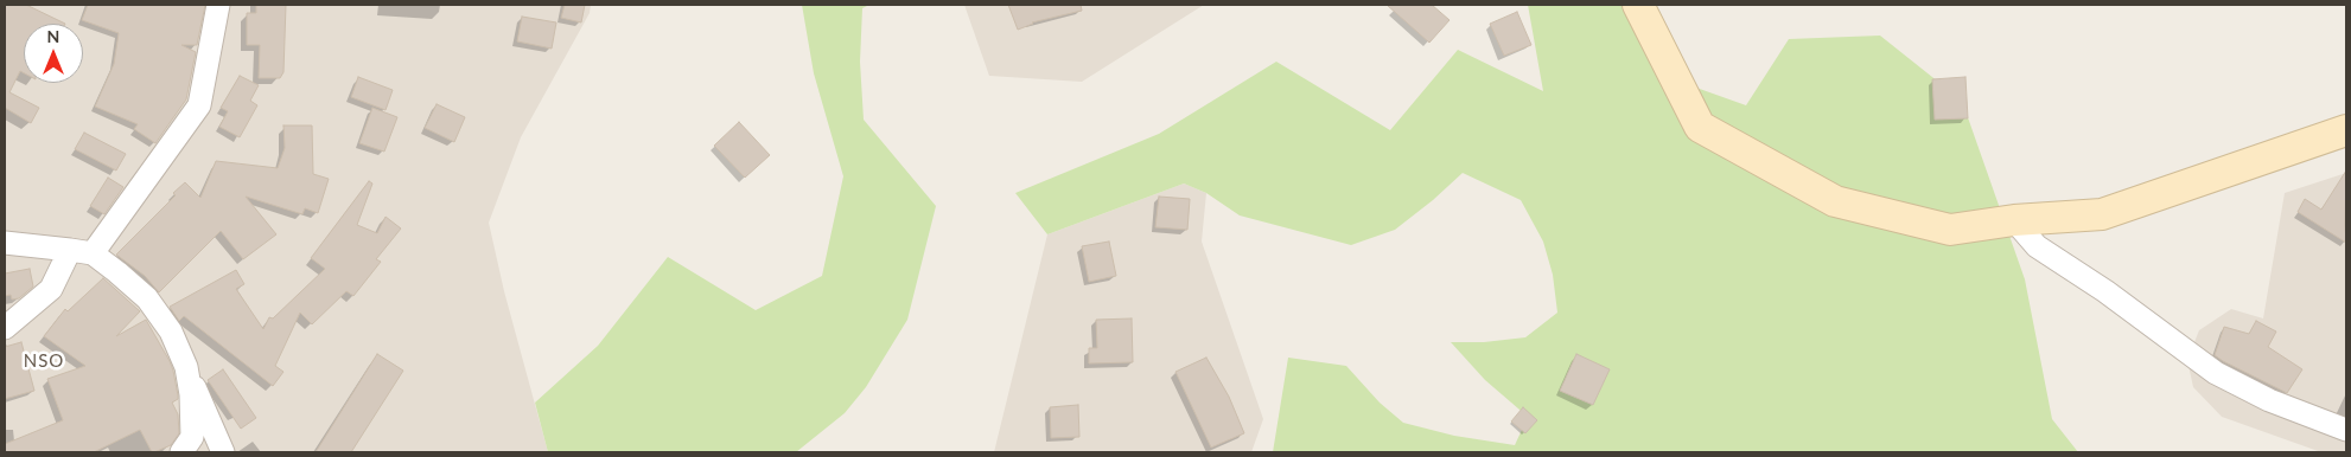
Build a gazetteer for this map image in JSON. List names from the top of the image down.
{
  "districts": ["NSO"],
  "north": "top"
}
